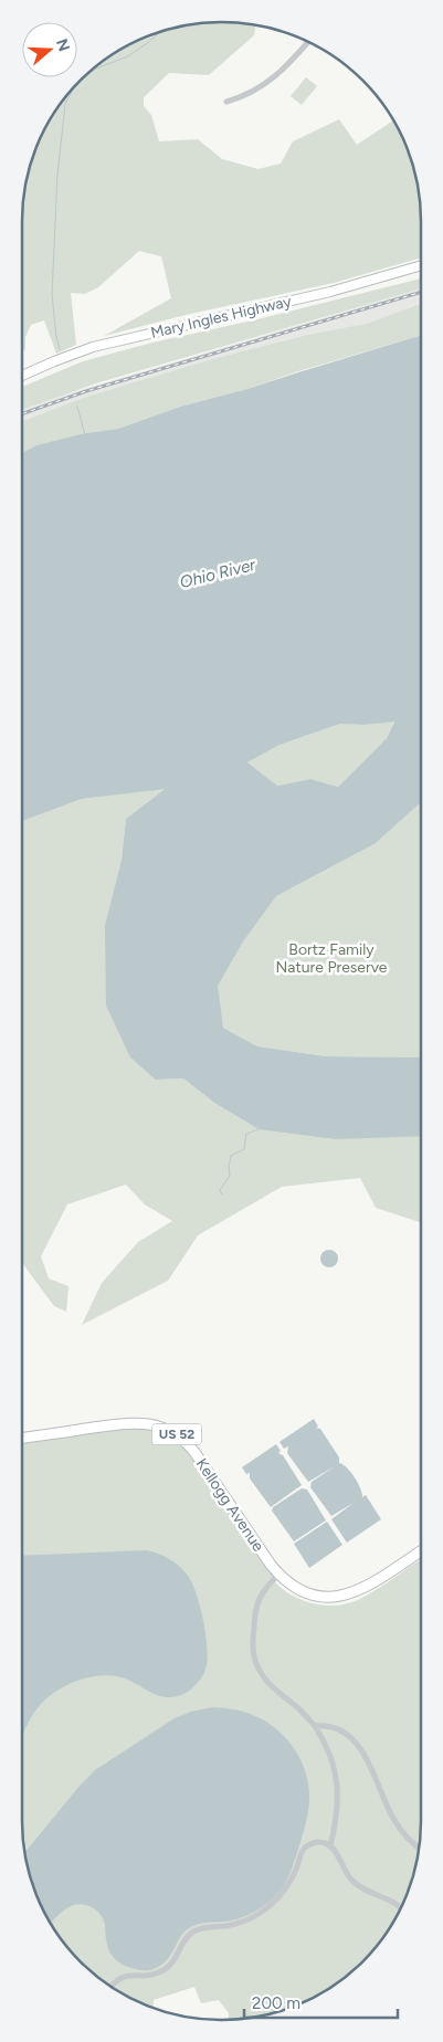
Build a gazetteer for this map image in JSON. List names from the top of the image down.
{
  "streets": {
    "main road": ["US 52", "Kellogg Avenue"],
    "street": ["Mary Ingles Highway"]
  },
  "water": ["Ohio River"],
  "parks": ["Bortz Family Nature Preserve"],
  "scale_bar": "200 m",
  "north": "right"
}
